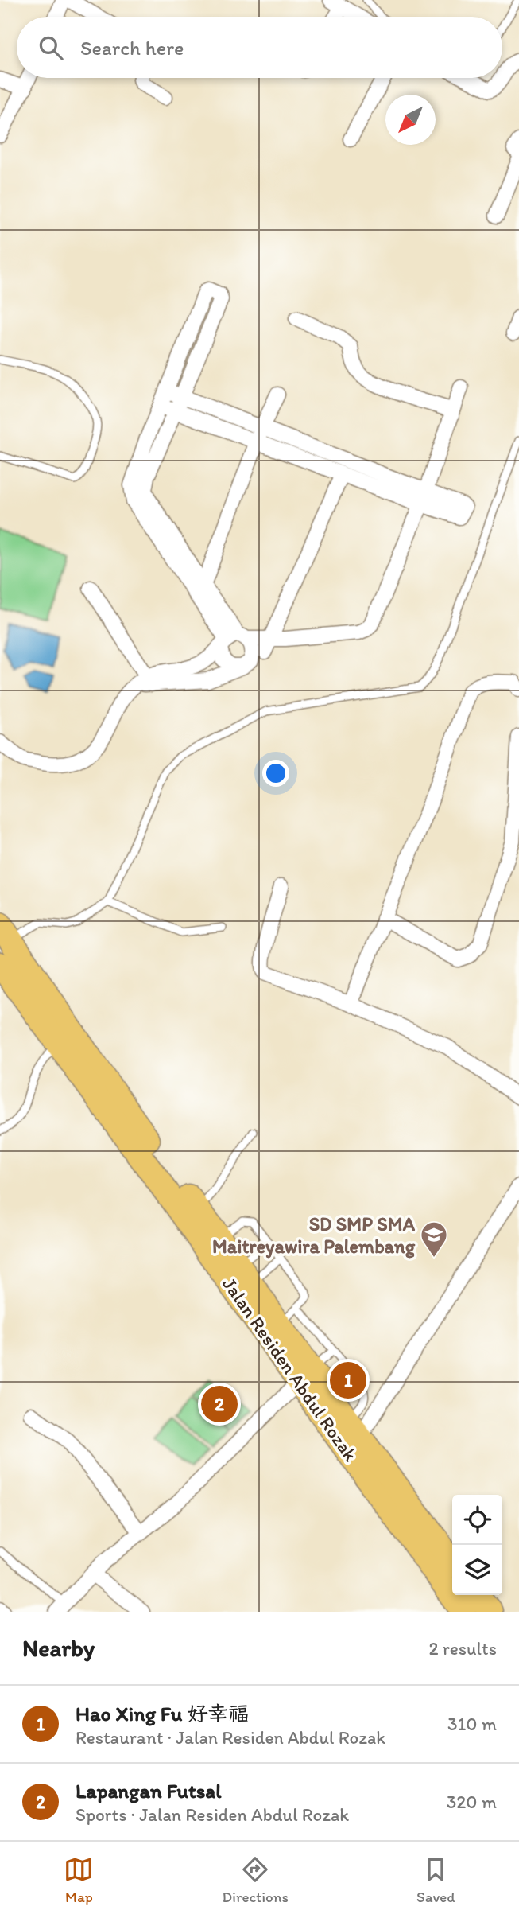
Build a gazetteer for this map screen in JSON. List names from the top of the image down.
{
  "streets": {
    "highway": ["Jalan Residen Abdul Rozak"]
  },
  "places": {
    "school or university": ["SD SMP SMA Maitreyawira Palembang"]
  },
  "north": "bottom left",
  "page": {
    "search": "Search here",
    "pins": ["1", "2"],
    "heading": ["Nearby", "2 results"],
    "list": [
      {
        "mark": "1",
        "name": "Hao Xing Fu 好幸福",
        "note": "Restaurant · Jalan Residen Abdul Rozak",
        "value": "310 m"
      },
      {
        "mark": "2",
        "name": "Lapangan Futsal",
        "note": "Sports · Jalan Residen Abdul Rozak",
        "value": "320 m"
      }
    ],
    "nav": ["Map", "Directions", "Saved"]
  }
}
